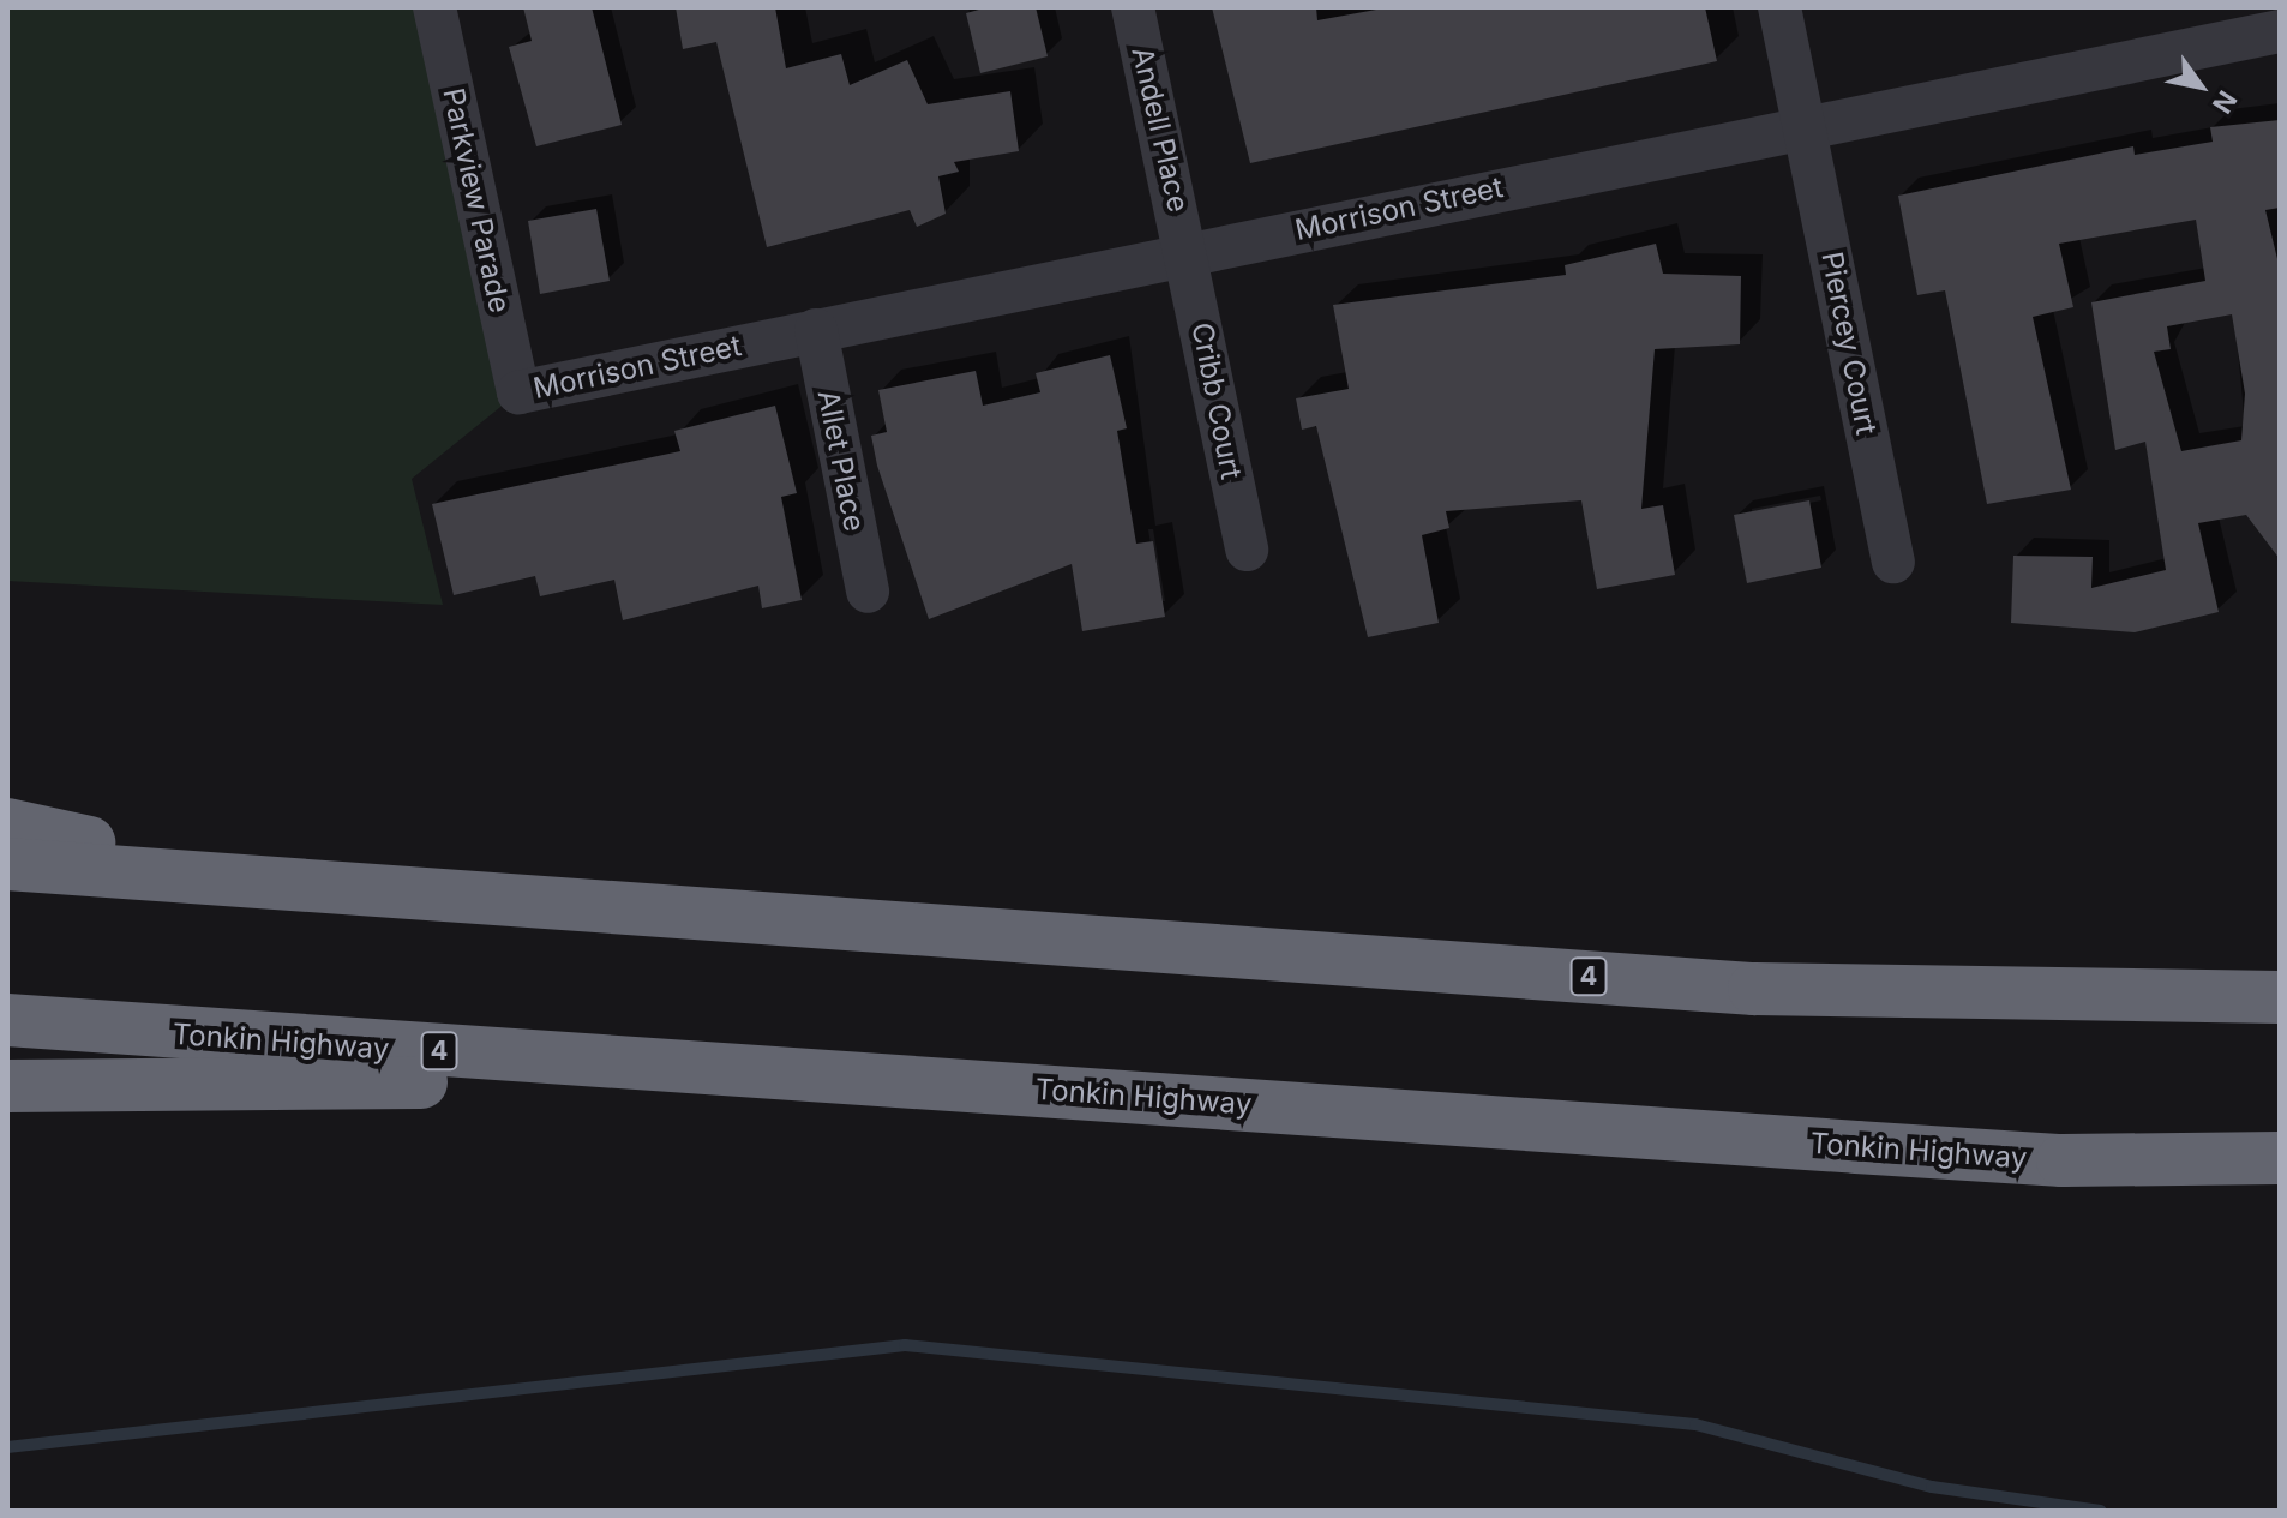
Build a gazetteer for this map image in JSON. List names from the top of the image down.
{
  "streets": {
    "highway": ["4", "Tonkin Highway"],
    "street": [
      "Andell Place",
      "Parkview Parade",
      "Morrison Street",
      "Piercey Court",
      "Cribb Court",
      "Allet Place"
    ]
  },
  "crossings": [
    ["Andell Place", "Morrison Street"],
    ["Andell Place", "Cribb Court"],
    ["Parkview Parade", "Morrison Street"],
    ["Morrison Street", "Piercey Court"],
    ["Morrison Street", "Cribb Court"],
    ["Morrison Street", "Allet Place"]
  ],
  "north": "bottom right"
}
